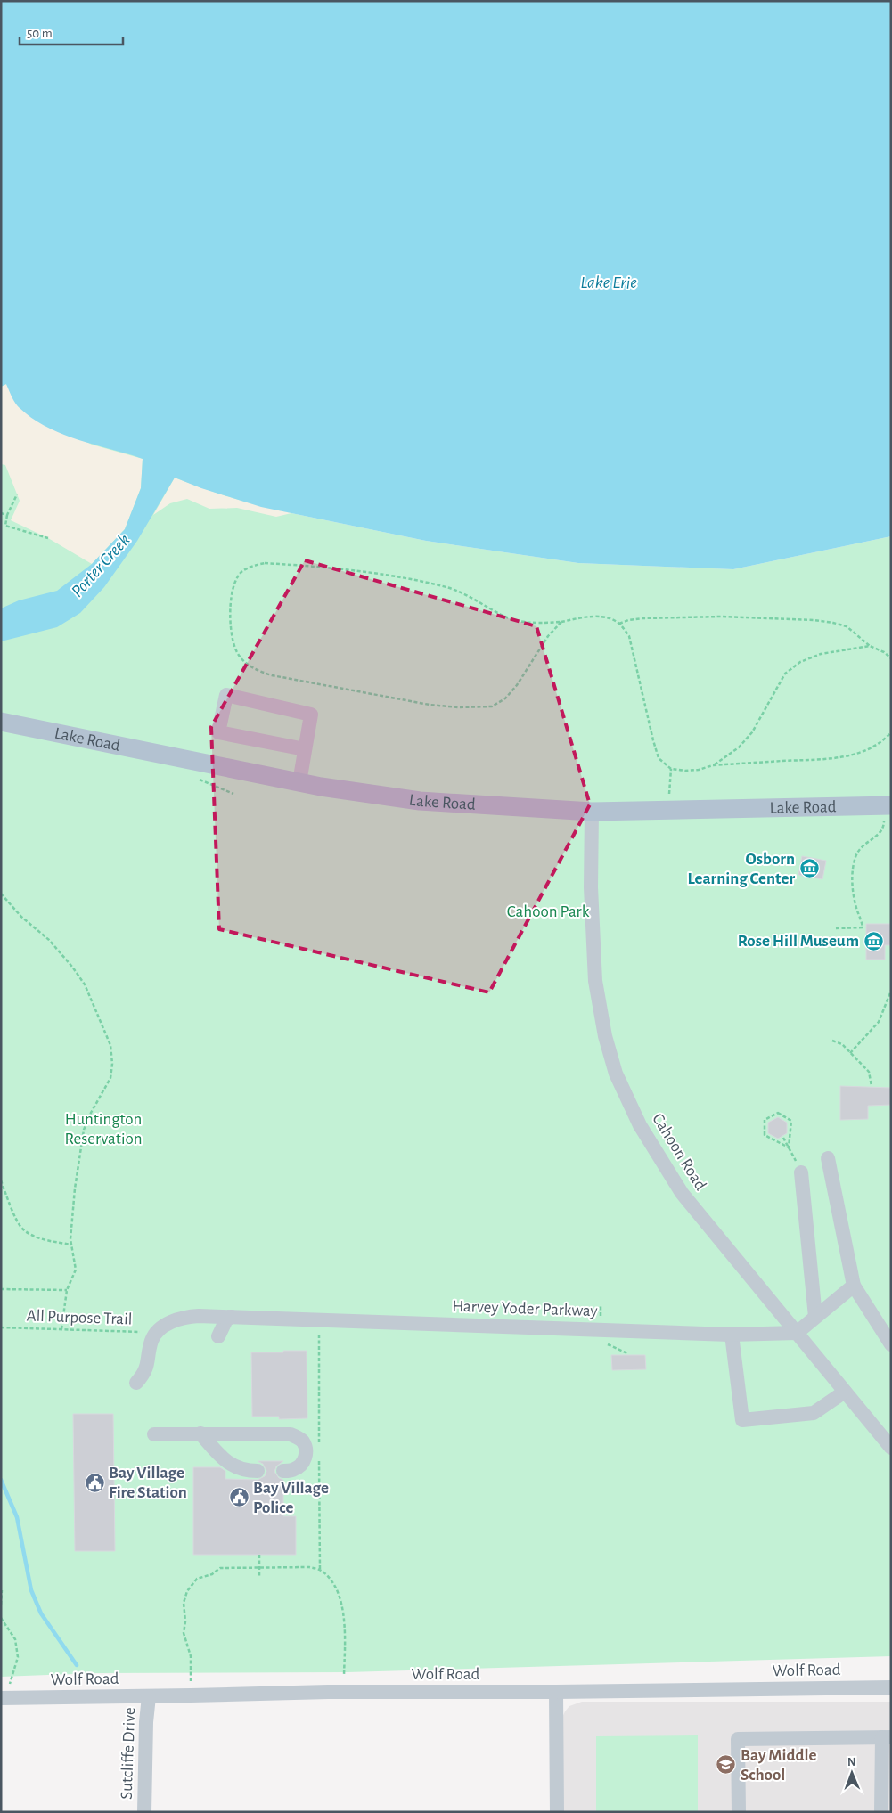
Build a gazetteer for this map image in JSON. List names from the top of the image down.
{
  "streets": {
    "main road": ["Lake Road"],
    "street": [
      "Cahoon Road",
      "Harvey Yoder Parkway",
      "Wolf Road",
      "Sutcliffe Drive"
    ],
    "path": ["All Purpose Trail"]
  },
  "crossings": [
    ["Lake Road", "Cahoon Road"],
    ["Cahoon Road", "Harvey Yoder Parkway"],
    ["Harvey Yoder Parkway", "All Purpose Trail"],
    ["Wolf Road", "Sutcliffe Drive"]
  ],
  "water": ["Lake Erie", "Porter Creek"],
  "parks": ["Cahoon Park", "Huntington Reservation"],
  "places": {
    "museum": ["Osborn Learning Center", "Rose Hill Museum"],
    "public building": ["Bay Village Fire Station", "Bay Village Police"],
    "school or university": ["Bay Middle School"]
  },
  "scale_bar": "50 m",
  "north": "top"
}
